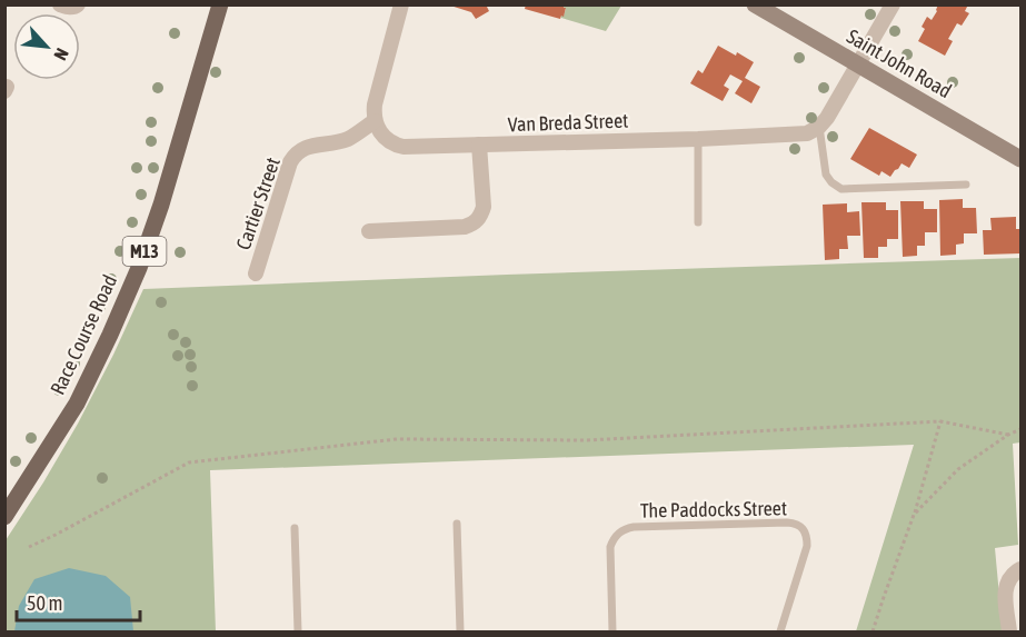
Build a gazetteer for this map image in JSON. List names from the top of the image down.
{
  "streets": {
    "main road": ["Saint John Road", "M13", "Race Course Road"],
    "street": ["Van Breda Street", "Cartier Street"],
    "lane": ["The Paddocks Street"]
  },
  "crossings": [
    ["Van Breda Street", "Cartier Street"]
  ],
  "scale_bar": "50 m",
  "north": "bottom right"
}
